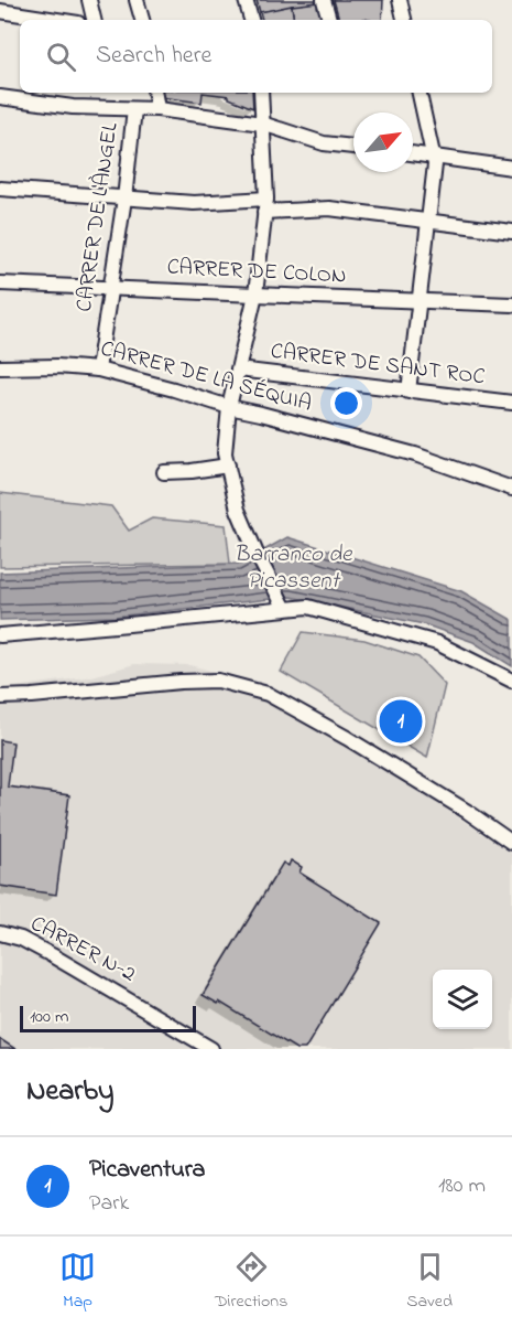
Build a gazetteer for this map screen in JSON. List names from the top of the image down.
{
  "streets": {
    "street": [
      "CARRER DE L'ÀNGEL",
      "CARRER DE COLON",
      "CARRER DE SANT ROC",
      "CARRER DE LA SÉQUIA",
      "CARRER N-2"
    ]
  },
  "crossings": [
    ["CARRER DE L'ÀNGEL", "CARRER DE COLON"],
    ["CARRER DE L'ÀNGEL", "CARRER DE LA SÉQUIA"]
  ],
  "water": ["Barranco de Picassent"],
  "scale_bar": "100 m",
  "north": "top right",
  "page": {
    "search": "Search here",
    "pins": "1",
    "scale": "100 m",
    "heading": "Nearby",
    "list": [
      {
        "mark": "1",
        "name": "Picaventura",
        "note": "Park",
        "value": "180 m"
      }
    ],
    "nav": ["Map", "Directions", "Saved"]
  }
}
